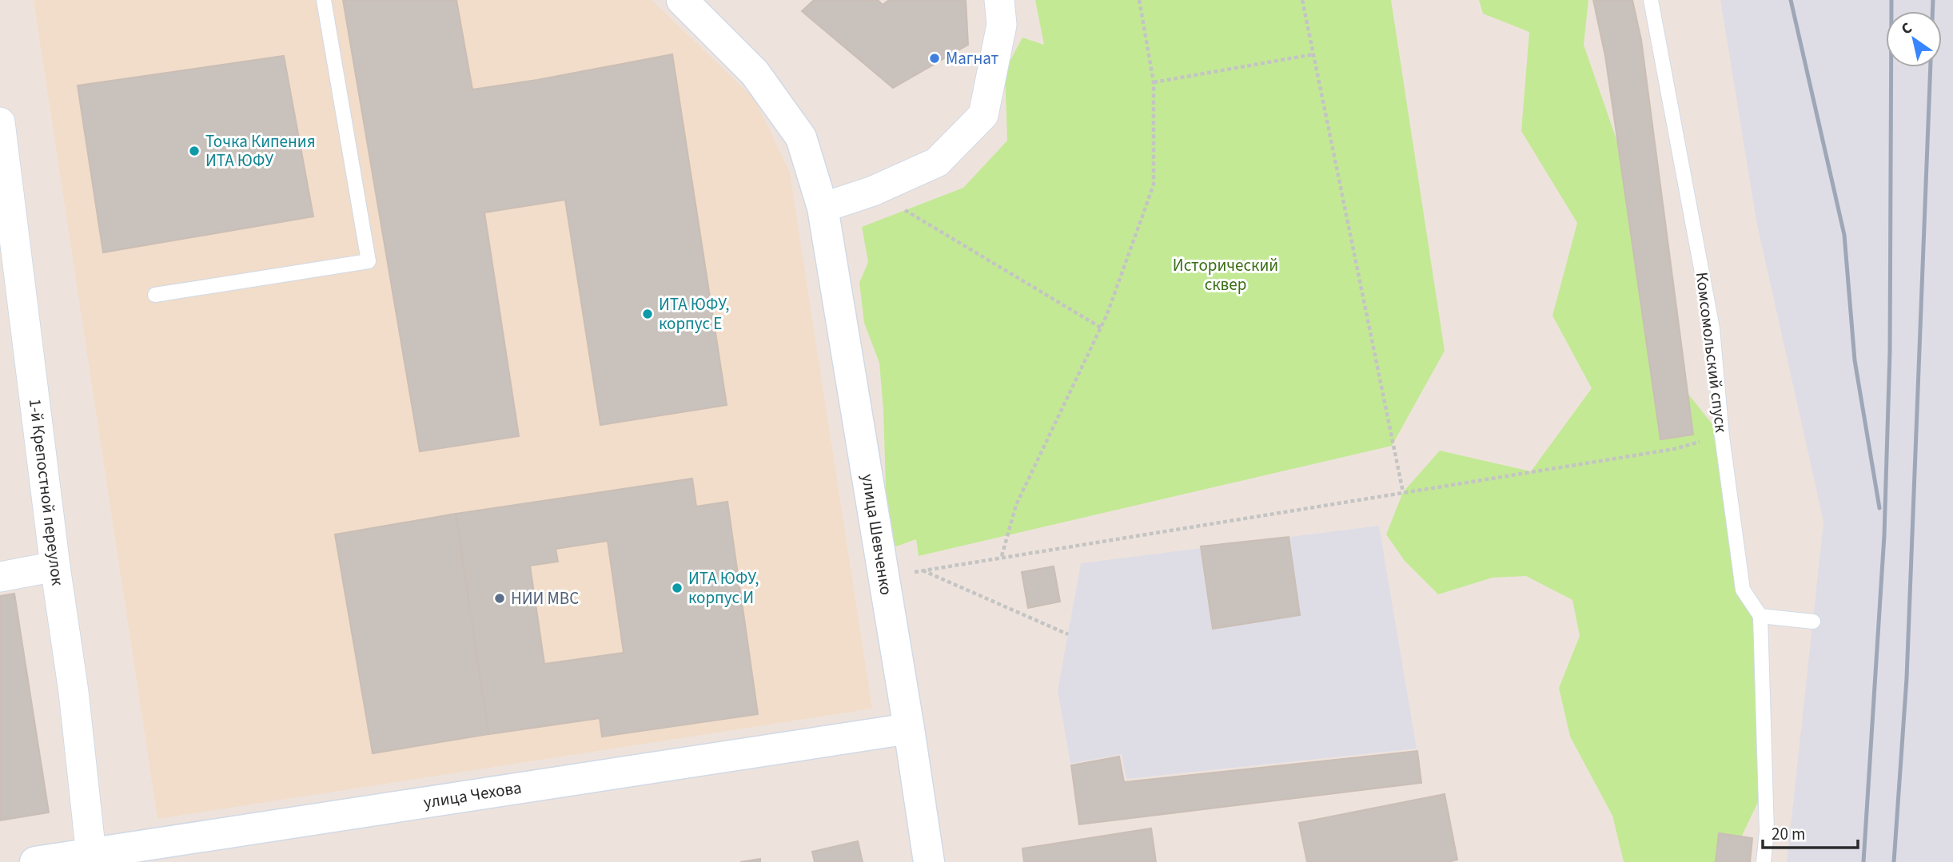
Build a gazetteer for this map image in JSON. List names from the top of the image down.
{
  "streets": {
    "main road": ["улица Шевченко", "улица Чехова"],
    "street": ["1-й Крепостной переулок"],
    "lane": ["Комсомольский спуск"]
  },
  "crossings": [
    ["1-й Крепостной переулок", "улица Чехова"],
    ["улица Шевченко", "улица Чехова"]
  ],
  "parks": ["Исторический сквер"],
  "places": [
    "Магнат",
    "Точка Кипения ИТА ЮФУ",
    "ИТА ЮФУ, корпус Е",
    "ИТА ЮФУ, корпус И",
    "НИИ МВС"
  ],
  "scale_bar": "20 m",
  "north": "top left"
}
